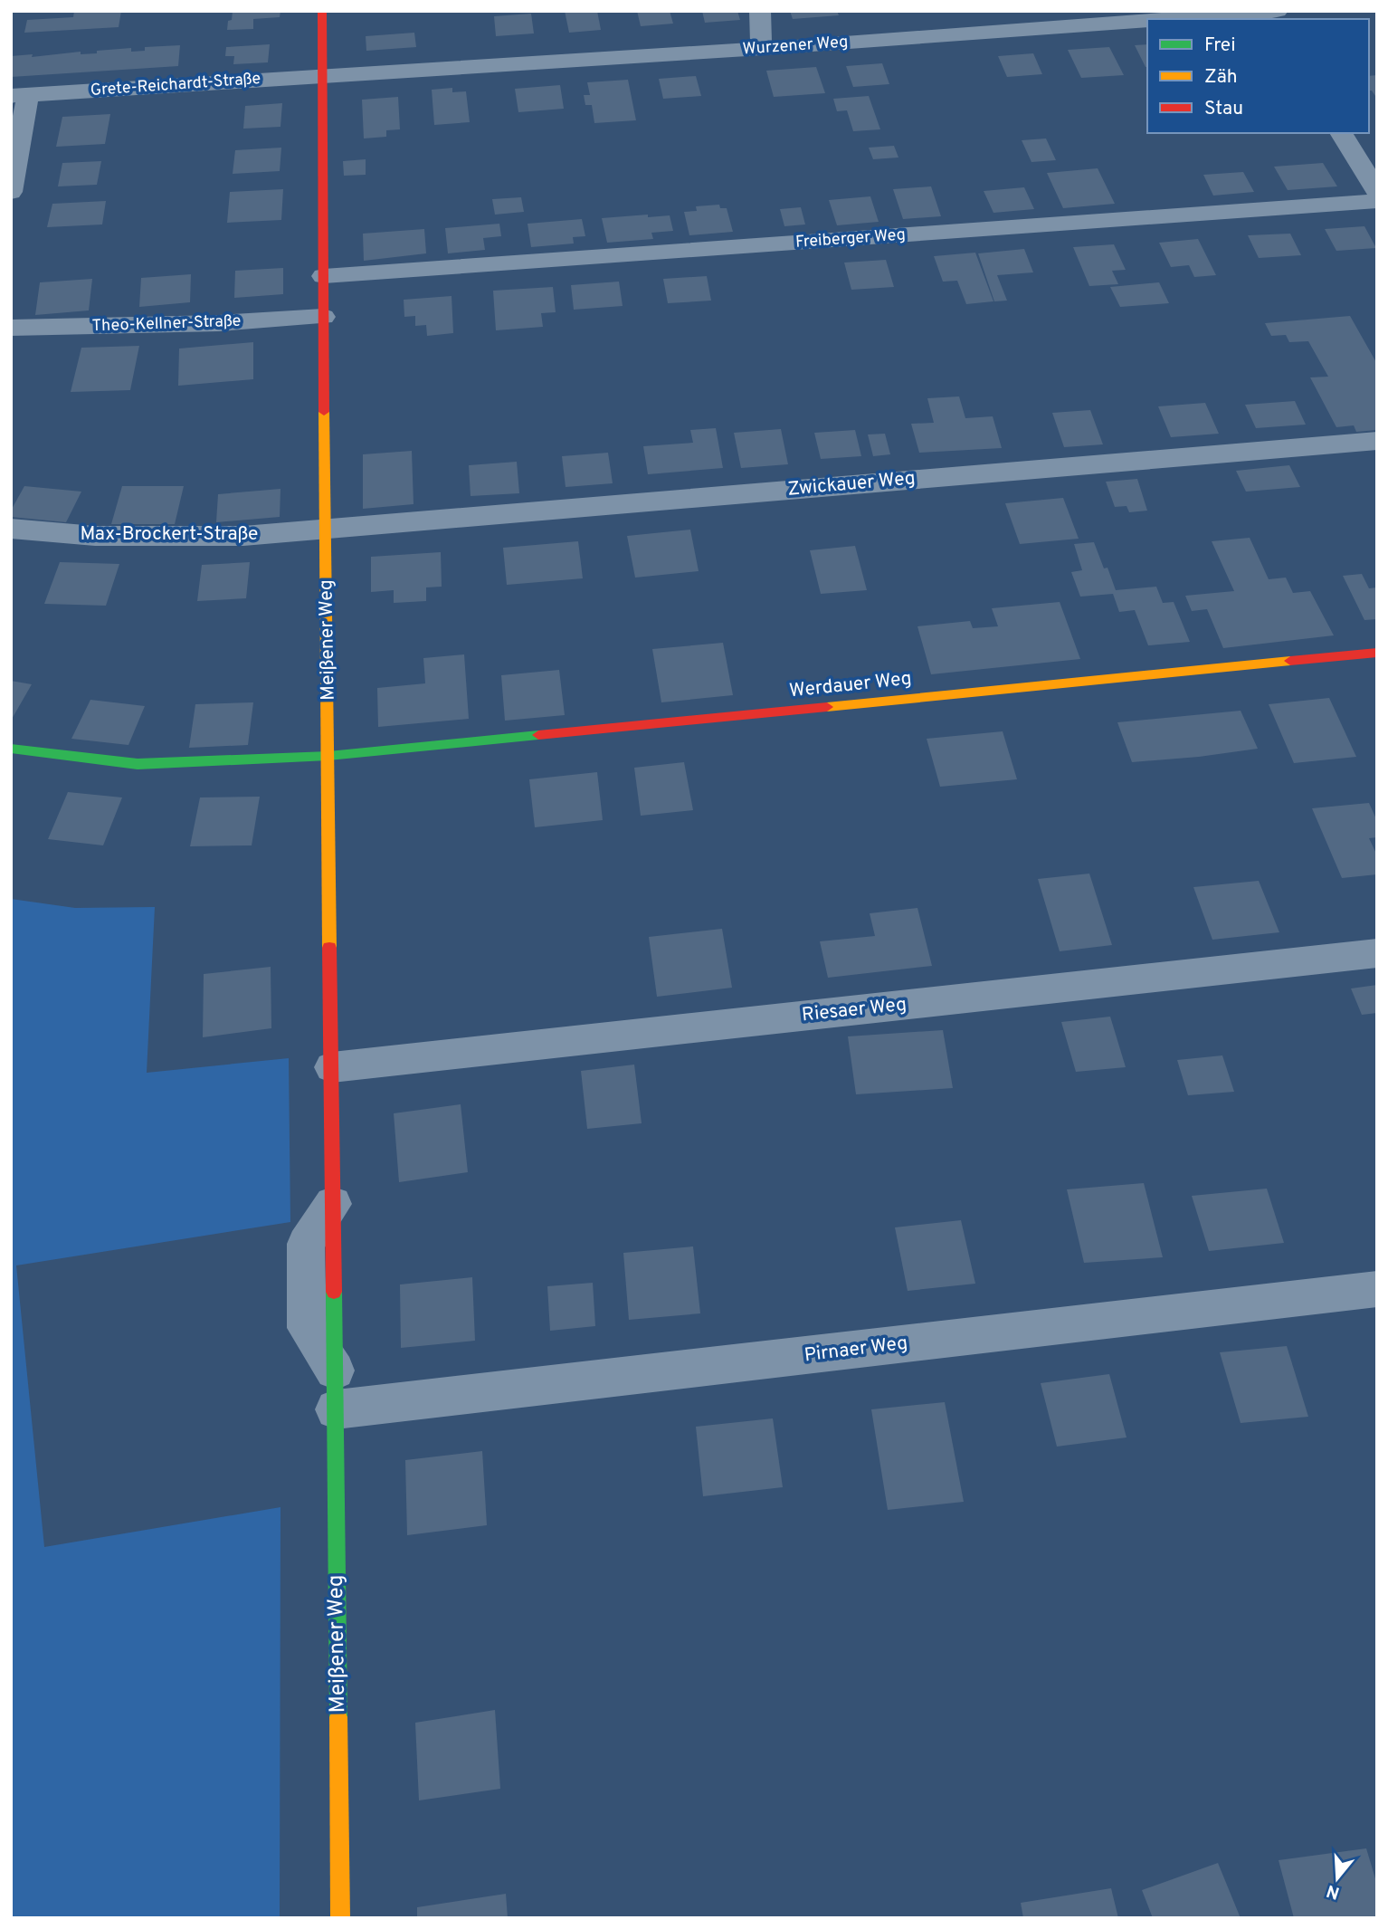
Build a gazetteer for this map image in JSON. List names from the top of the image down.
{
  "streets": {
    "street": [
      "Wurzener Weg",
      "Grete-Reichardt-Straße",
      "Freiberger Weg",
      "Theo-Kellner-Straße",
      "Zwickauer Weg",
      "Max-Brockert-Straße",
      "Meißener Weg",
      "Werdauer Weg",
      "Riesaer Weg",
      "Pirnaer Weg"
    ]
  },
  "crossings": [
    ["Wurzener Weg", "Grete-Reichardt-Straße"],
    ["Wurzener Weg", "Meißener Weg"],
    ["Grete-Reichardt-Straße", "Meißener Weg"],
    ["Freiberger Weg", "Meißener Weg"],
    ["Theo-Kellner-Straße", "Meißener Weg"],
    ["Zwickauer Weg", "Max-Brockert-Straße"],
    ["Zwickauer Weg", "Meißener Weg"],
    ["Max-Brockert-Straße", "Meißener Weg"],
    ["Meißener Weg", "Werdauer Weg"],
    ["Meißener Weg", "Riesaer Weg"],
    ["Meißener Weg", "Pirnaer Weg"]
  ],
  "legend": ["Frei", "Zäh", "Stau"],
  "north": "bottom"
}
